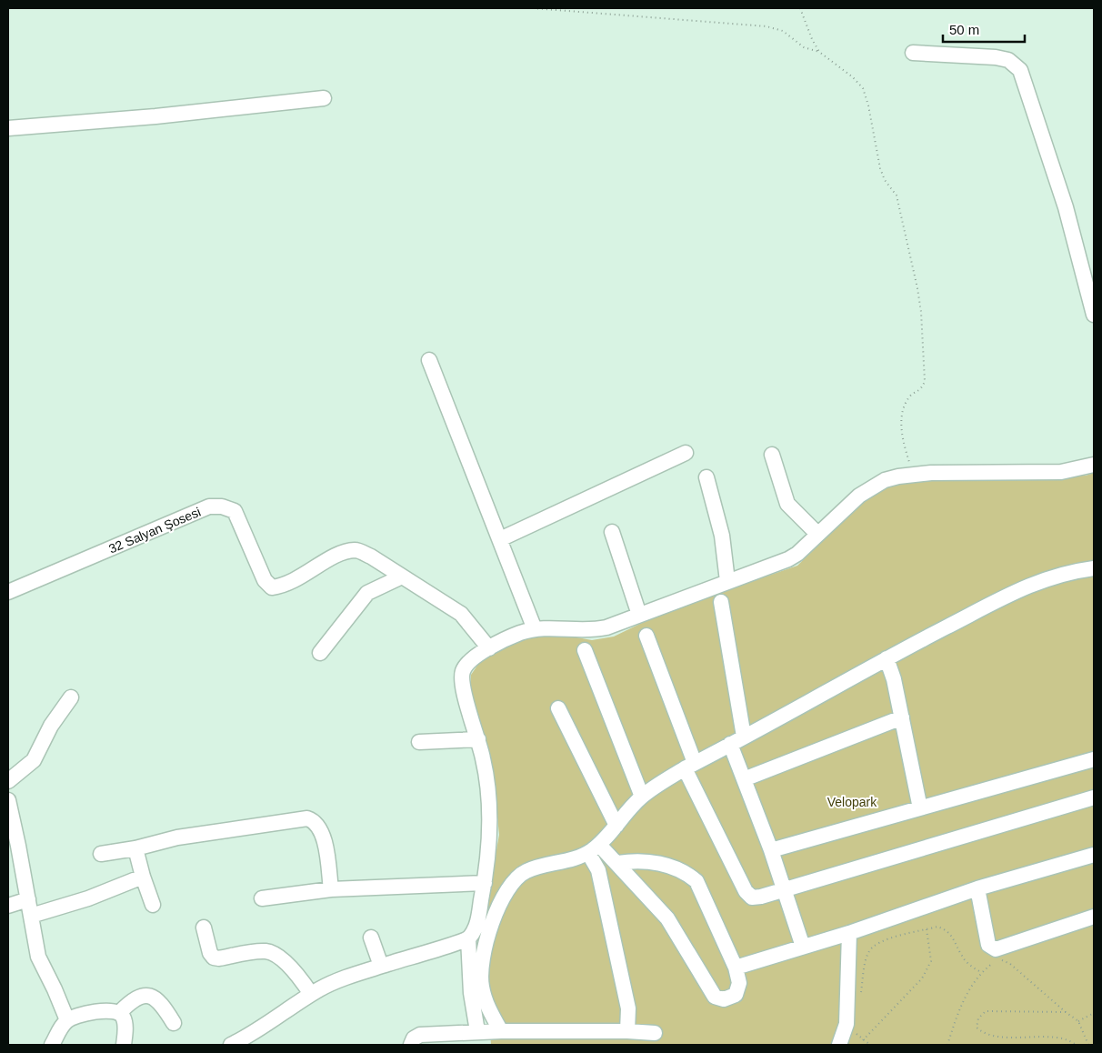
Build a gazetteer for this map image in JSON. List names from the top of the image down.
{
  "streets": {
    "street": ["32 Salyan Şosesi"]
  },
  "parks": ["Velopark"],
  "scale_bar": "50 m"
}
